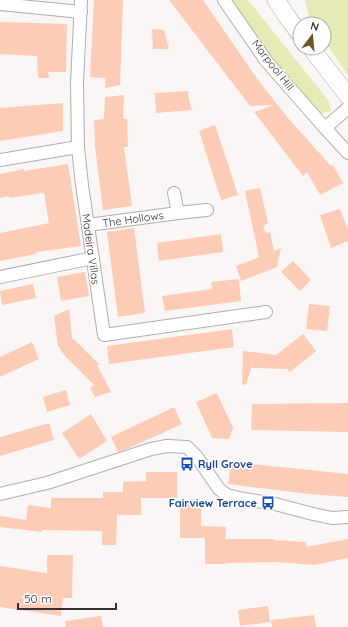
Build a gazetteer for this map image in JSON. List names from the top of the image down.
{
  "streets": {
    "street": ["Marpool Hill", "The Hollows", "Madeira Villas"]
  },
  "crossings": [
    ["The Hollows", "Madeira Villas"]
  ],
  "places": {
    "bus stop": ["Ryll Grove", "Fairview Terrace"]
  },
  "scale_bar": "50 m",
  "north": "top"
}
